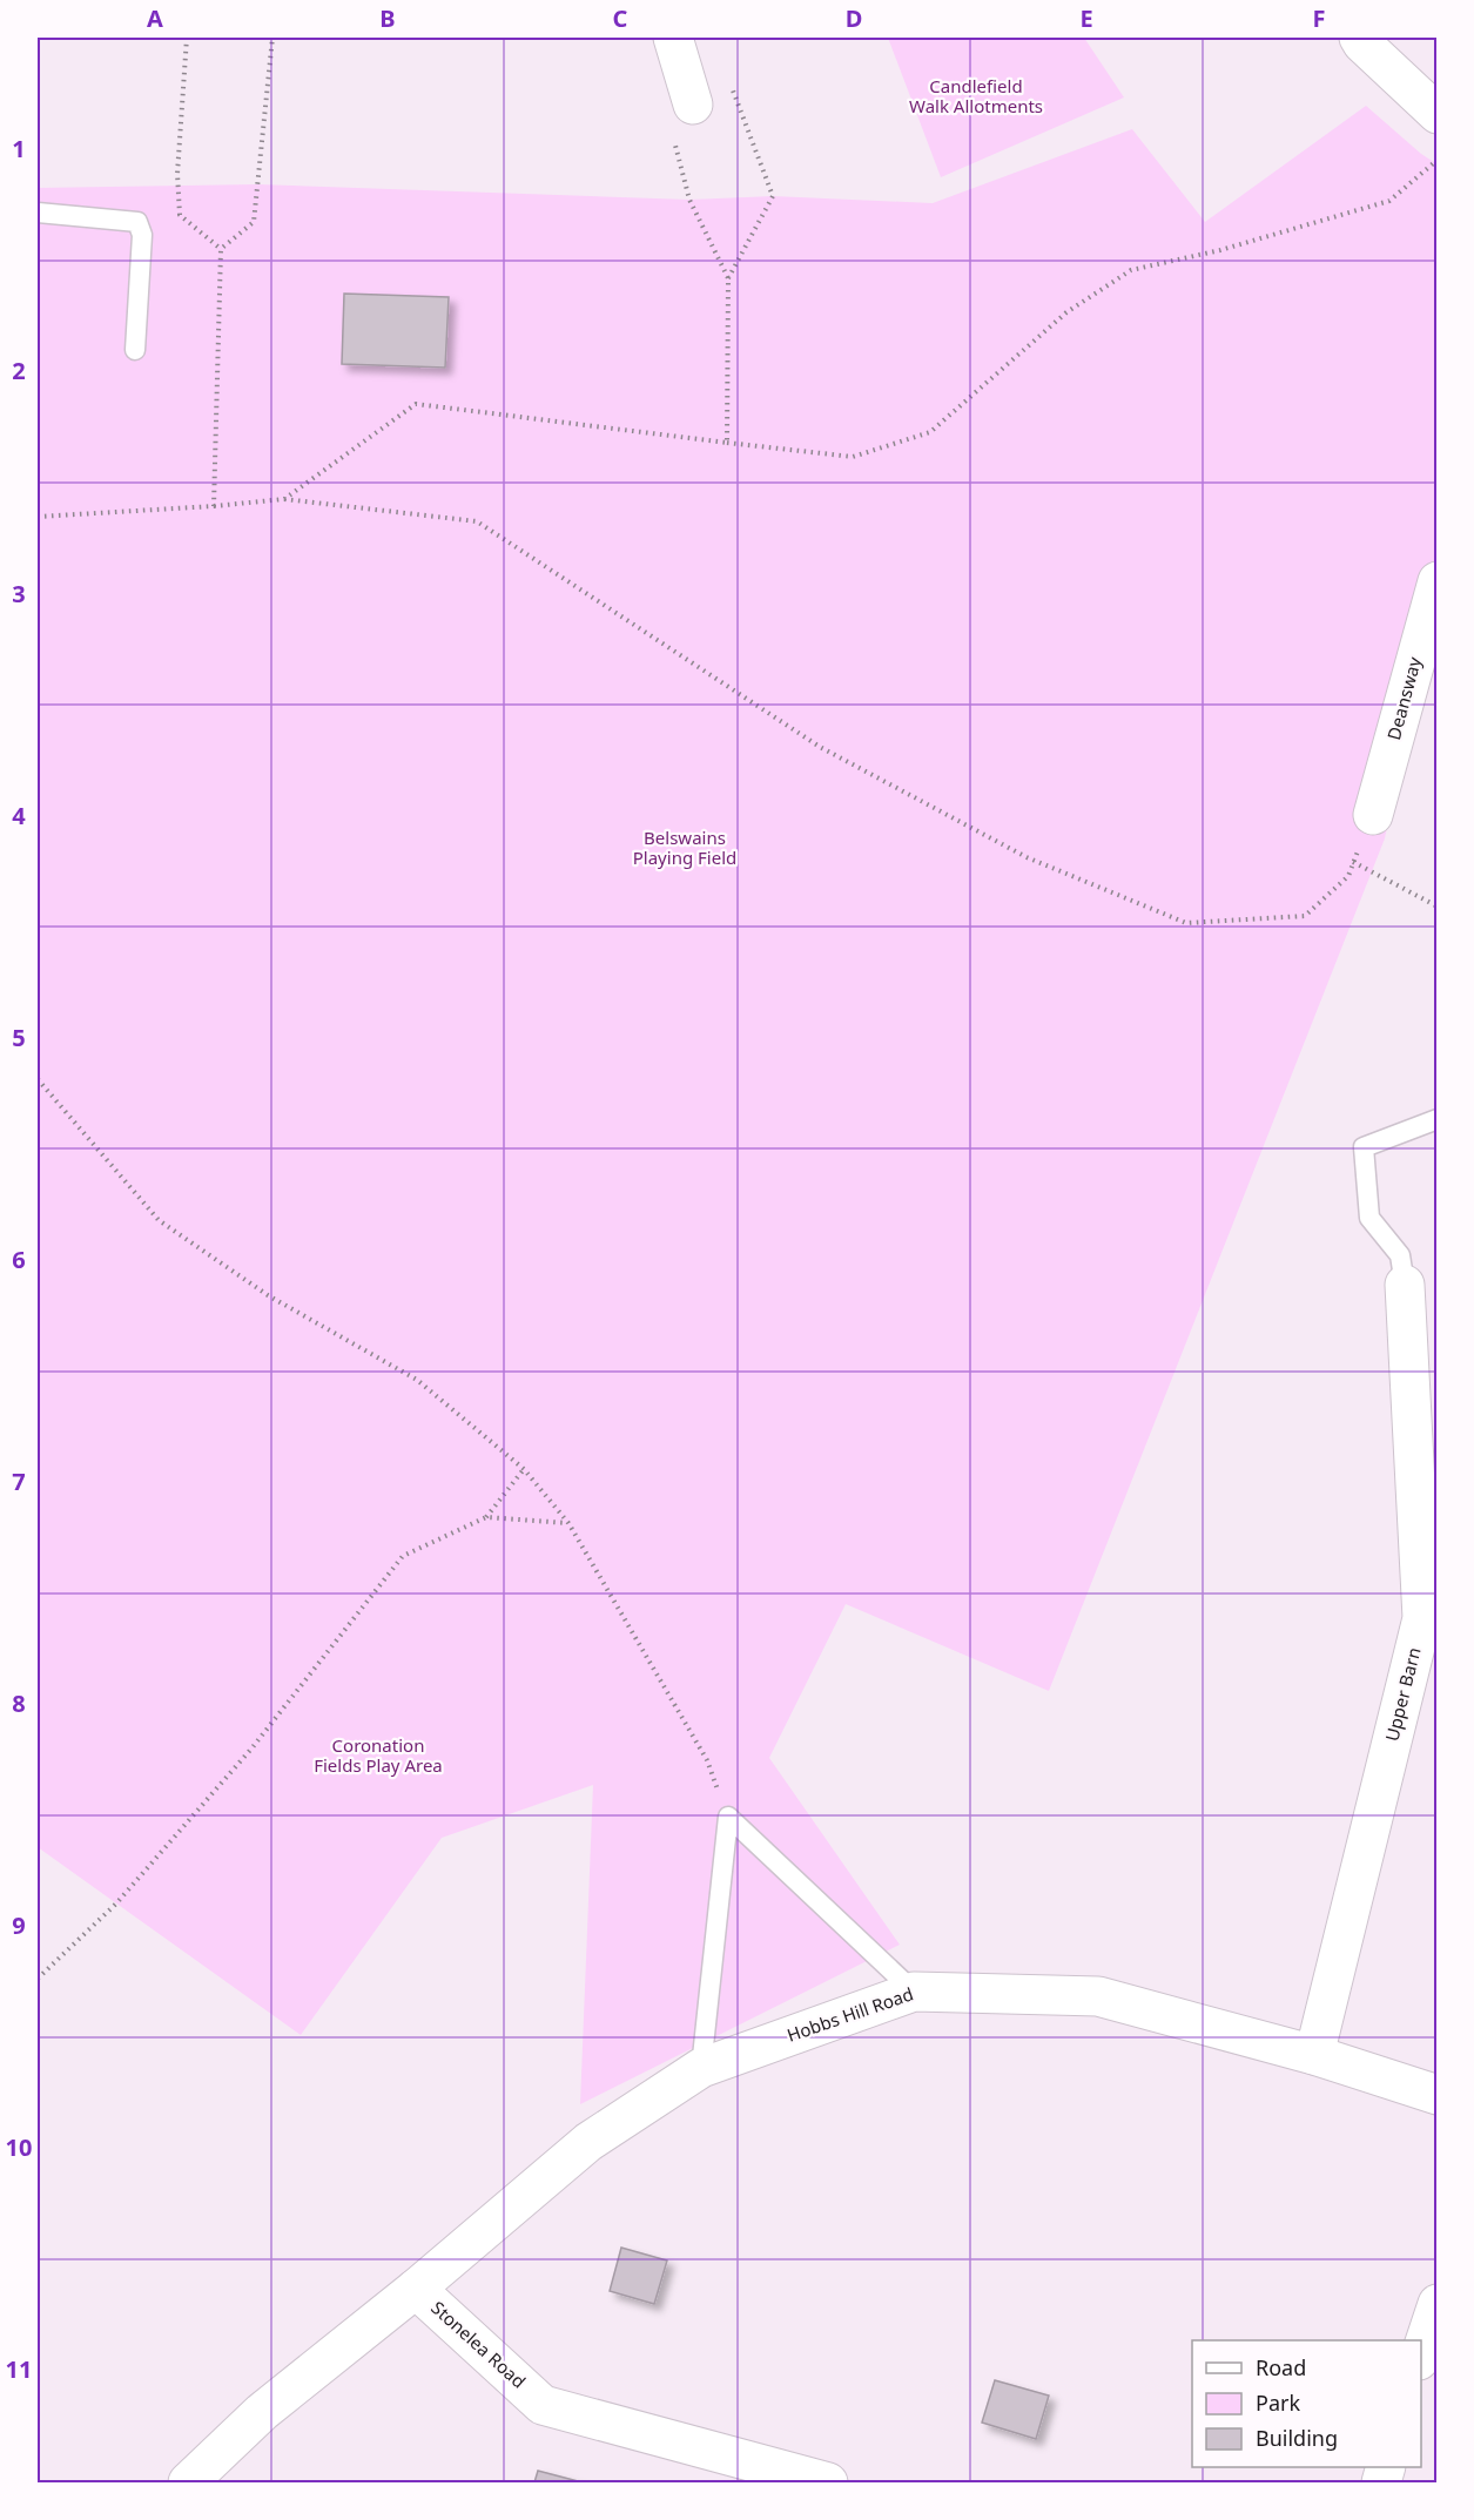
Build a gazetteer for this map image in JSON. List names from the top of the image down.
{
  "streets": {
    "street": [
      "Deansway",
      "Upper Barn",
      "Hobbs Hill Road",
      "Stonelea Road"
    ]
  },
  "crossings": [
    ["Upper Barn", "Hobbs Hill Road"],
    ["Hobbs Hill Road", "Stonelea Road"]
  ],
  "parks": ["Candlefield Walk Allotments", "Belswains Playing Field", "Coronation Fields Play Area"],
  "legend": ["Road", "Park", "Building"],
  "grid": {
    "columns": [
      "A",
      "B",
      "C",
      "D",
      "E",
      "F"
    ],
    "rows": [
      "1",
      "2",
      "3",
      "4",
      "5",
      "6",
      "7",
      "8",
      "9",
      "10",
      "11"
    ]
  }
}
